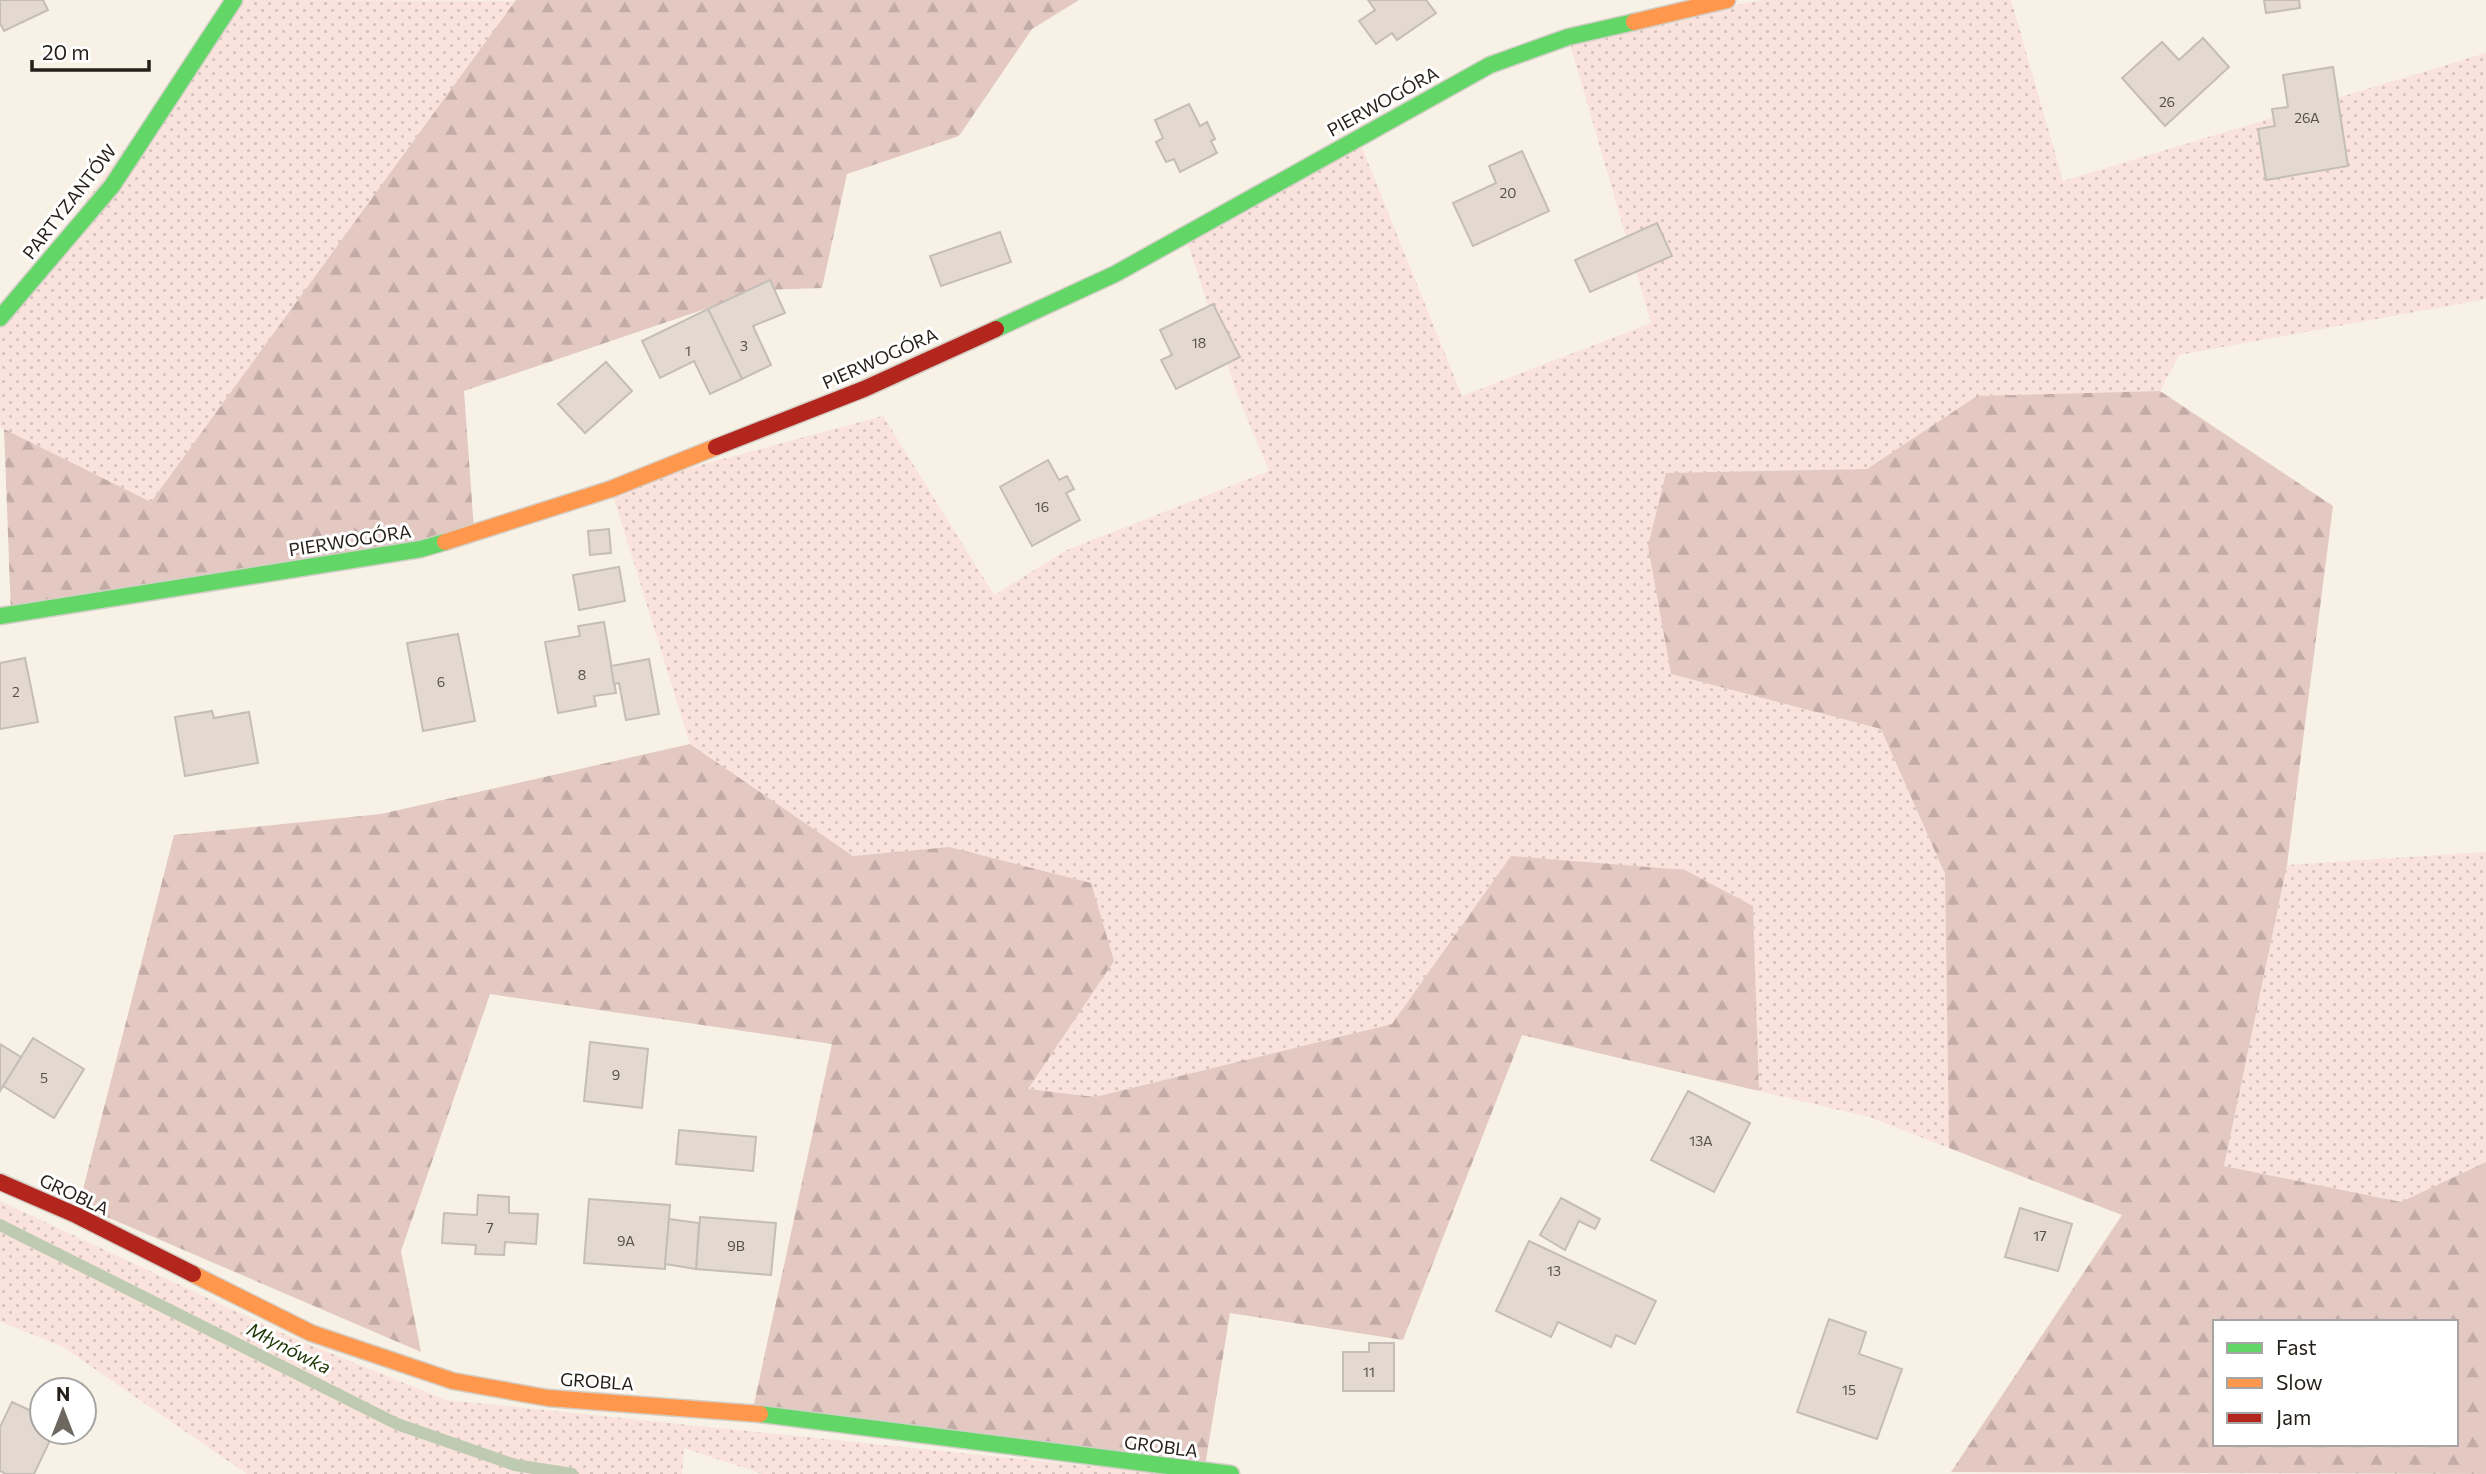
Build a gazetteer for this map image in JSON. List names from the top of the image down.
{
  "streets": {
    "street": ["PIERWOGÓRA", "PARTYZANTÓW", "GROBLA"]
  },
  "water": ["Młynówka"],
  "house_numbers": [
    "26",
    "26A",
    "20",
    "18",
    "3",
    "1",
    "16",
    "8",
    "6",
    "2",
    "9",
    "5",
    "13A",
    "7",
    "17",
    "9A",
    "9B",
    "13",
    "11",
    "15"
  ],
  "legend": ["Fast", "Slow", "Jam"],
  "scale_bar": "20 m",
  "north": "top"
}
